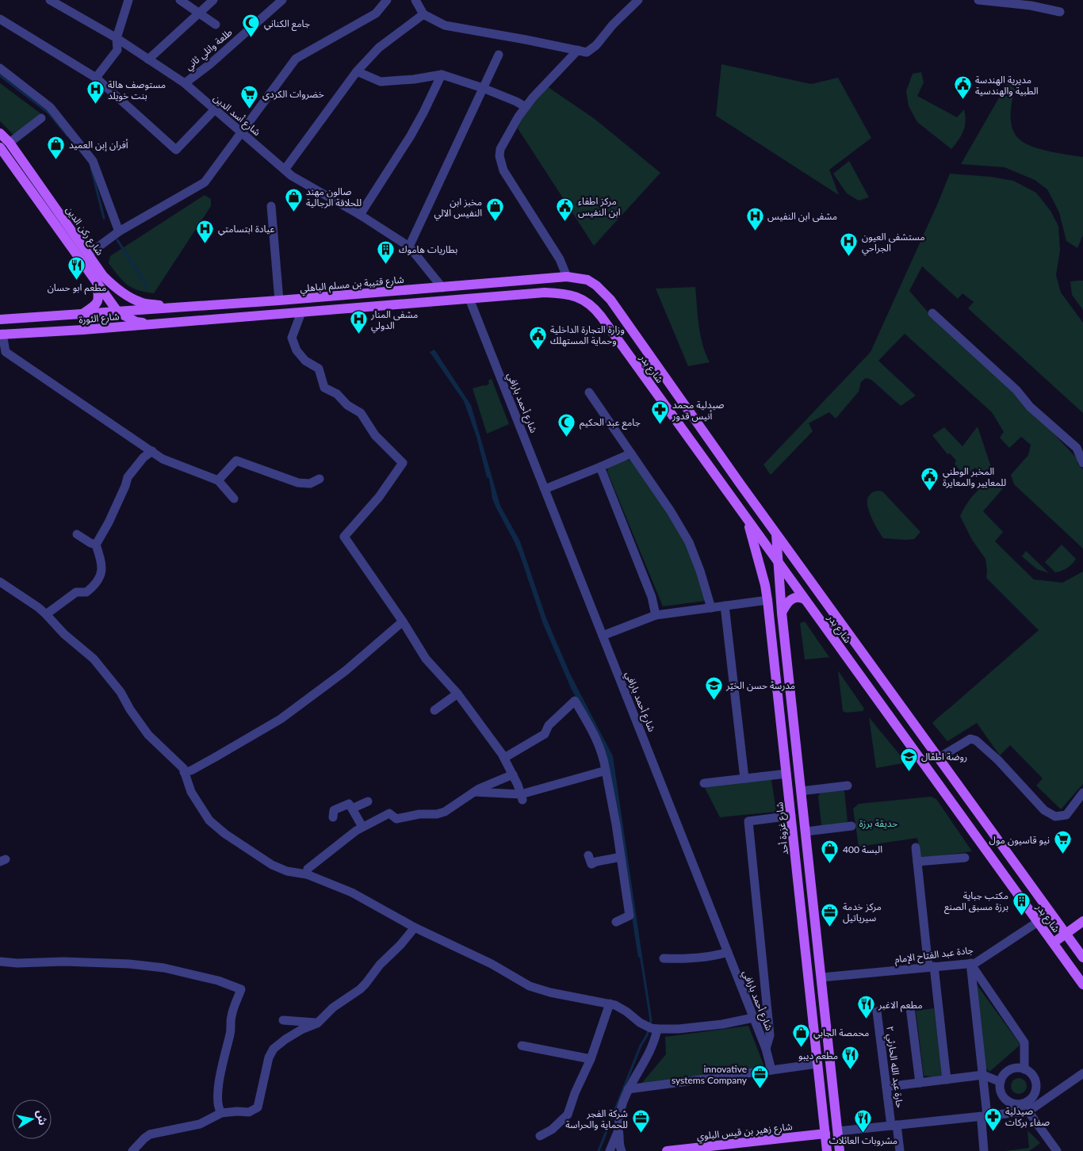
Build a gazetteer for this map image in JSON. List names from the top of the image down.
{
  "streets": {
    "main road": [
      "شارع ركن الدين",
      "شارع قتيبة بن مسلم الباهلي",
      "شارع الثورة",
      "شارع بدر",
      "شارع غزوة أحد",
      "شارع زهير بن قيس البلوي"
    ],
    "street": [
      "طلعة وانلي ثاني",
      "شارع أسد الدين",
      "شارع أحمد بارافي",
      "جادة عبد الفتاح الإمام",
      "حارة عبد الله الحارثي ٢"
    ]
  },
  "crossings": [
    ["طلعة وانلي ثاني", "شارع أسد الدين"],
    ["شارع أسد الدين", "شارع قتيبة بن مسلم الباهلي"],
    ["شارع ركن الدين", "شارع قتيبة بن مسلم الباهلي"],
    ["شارع قتيبة بن مسلم الباهلي", "شارع الثورة"],
    ["شارع قتيبة بن مسلم الباهلي", "شارع بدر"],
    ["شارع بدر", "شارع غزوة أحد"],
    ["شارع بدر", "جادة عبد الفتاح الإمام"],
    ["شارع غزوة أحد", "شارع زهير بن قيس البلوي"]
  ],
  "parks": ["حديقة برزة"],
  "places": {
    "mosque": ["جامع الكناني", "جامع عبد الحكيم"],
    "public building": [
      "مديرية الهندسة الطبية والهندسية",
      "مركز اطفاء ابن النفيس",
      "وزارة التجارة الداخلية وحماية المستهلك",
      "المخبر الوطني للمعايير والمعايرة"
    ],
    "hospital": [
      "مستوصف هالة بنت خويلد",
      "مشفى ابن النفيس",
      "عيادة ابتسامتي",
      "مستشفى العيون الجراحي",
      "مشفى المنار الدولي"
    ],
    "supermarket": ["خضروات الكردي", "نيو قاسيون مول"],
    "shop": [
      "أفران إبن العميد",
      "صالون مهند للحلاقة الرجالية",
      "مخبز ابن النفيس الآلي",
      "البسة 400",
      "محمصة الجابي"
    ],
    "building": ["بطاريات هاموك", "مكتب جباية برزة مسبق الصنع"],
    "restaurant": [
      "مطعم ابو حسان",
      "مطعم الاغبر",
      "مطعم ديبو",
      "مشروبات العائلات"
    ],
    "pharmacy": ["صيدلية محمد أنيس قدور", "صيدلية صفاء بركات"],
    "school or university": ["مدرسة حسن الخيّر", "روضة اطفال"],
    "office": ["مركز خدمة سيرياتيل", "innovative systems Company", "شركة الفجر للحماية والحراسة"]
  },
  "north": "right"
}
